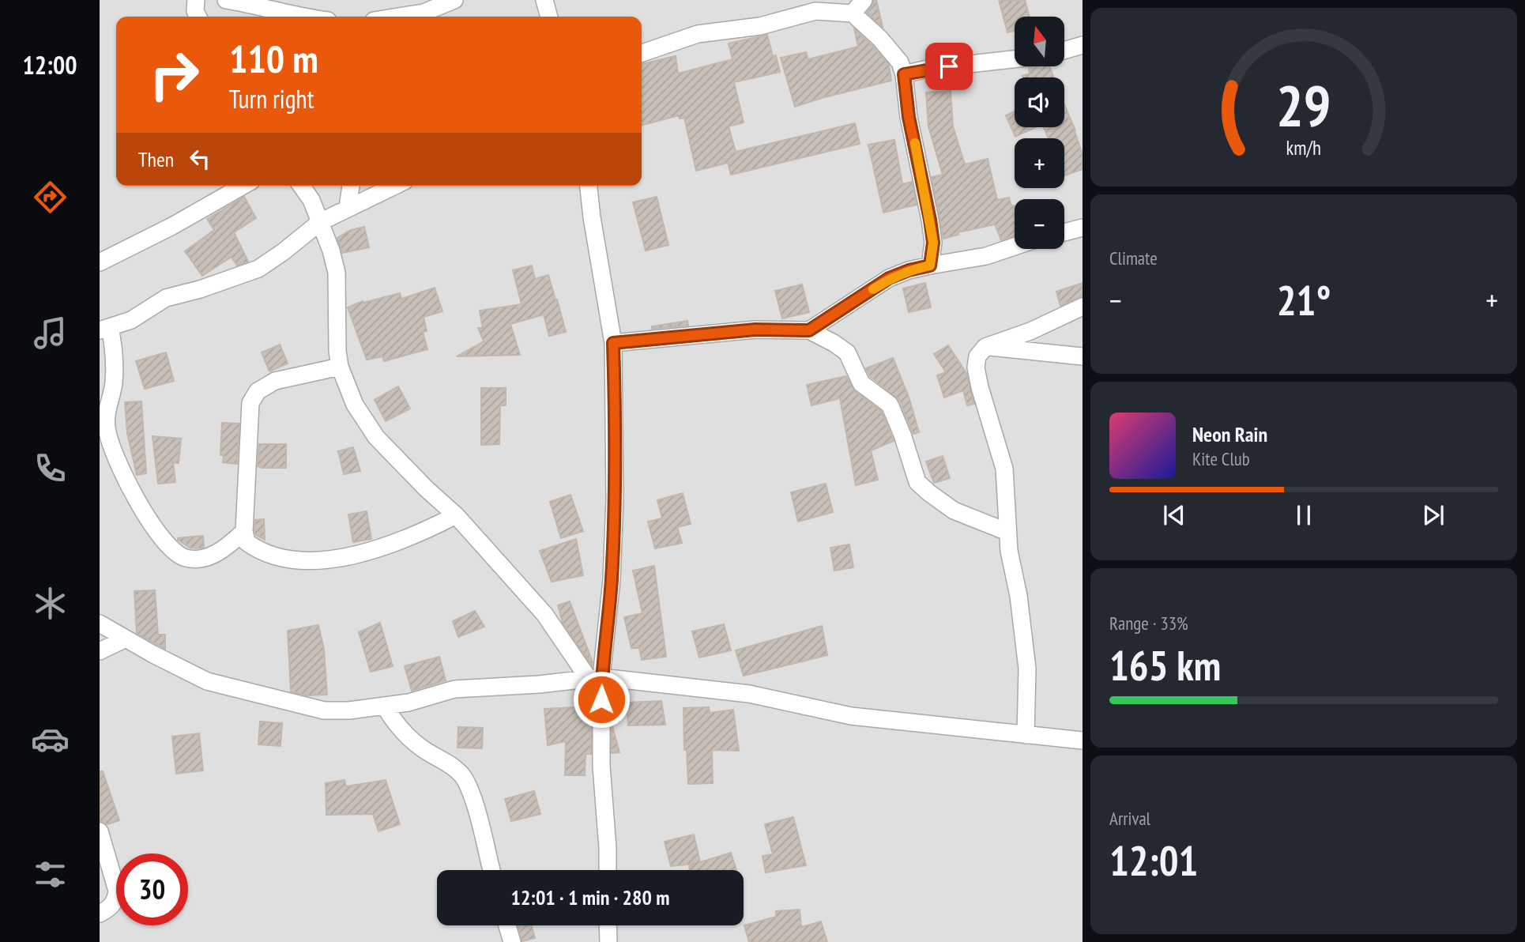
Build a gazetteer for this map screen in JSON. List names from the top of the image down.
{
  "north": "top",
  "page": {
    "tabs": "12:00",
    "map_buttons": ["+", "−"],
    "turn": ["110 m", "Turn right"],
    "then": "Then",
    "tile": [
      "Climate",
      ["Range · 33%", "165 km"],
      ["Arrival", "12:01"]
    ],
    "heat": ["−", "21°", "+"],
    "song": ["Neon Rain", "Kite Club"],
    "limit": "30",
    "trip": "12:01 · 1 min · 280 m",
    "gauge": ["29", "km/h"]
  }
}
